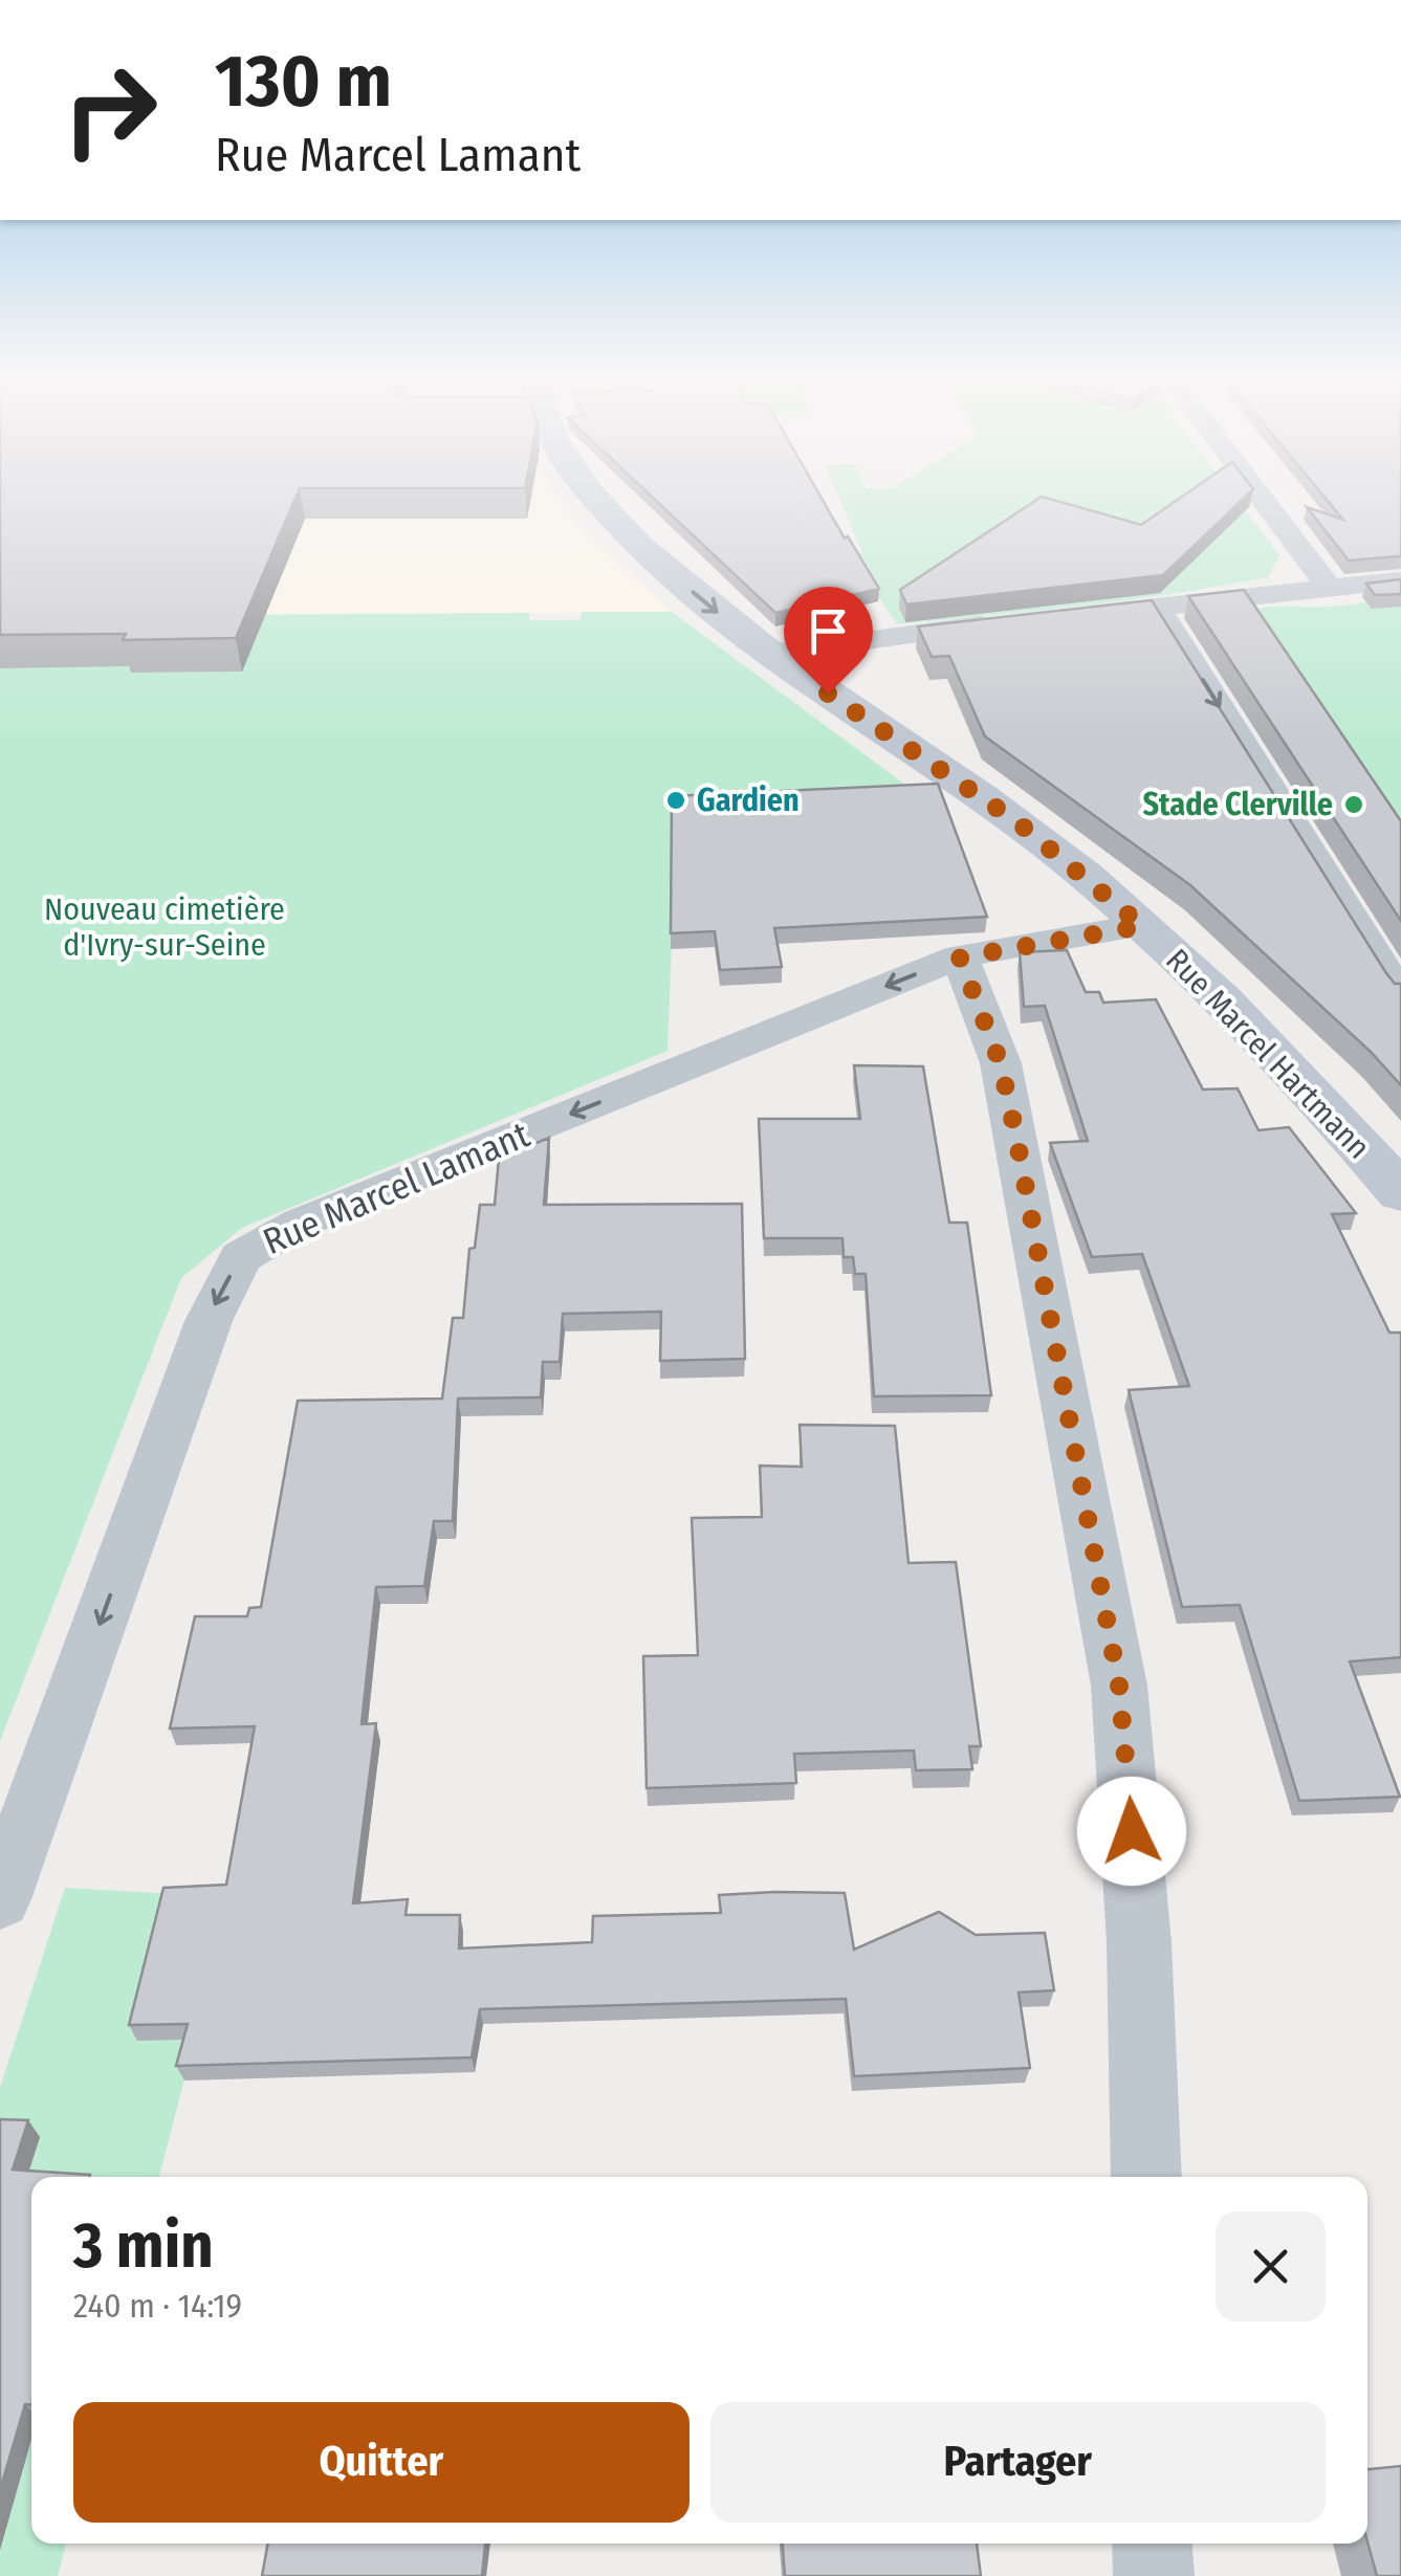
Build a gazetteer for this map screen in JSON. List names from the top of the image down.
{
  "streets": {
    "main road": ["Rue Marcel Hartmann"],
    "street": ["Rue Marcel Lamant"]
  },
  "crossings": [
    ["Rue Marcel Hartmann", "Rue Marcel Lamant"]
  ],
  "one_way": ["Rue Marcel Lamant"],
  "parks": ["Nouveau cimetière d'Ivry-sur-Seine"],
  "places": ["Gardien", "Stade Clerville"],
  "page": {
    "turn": ["130 m", "Rue Marcel Lamant"],
    "heading": ["3 min", "240 m · 14:19"],
    "buttons": ["Quitter", "Partager"]
  }
}
